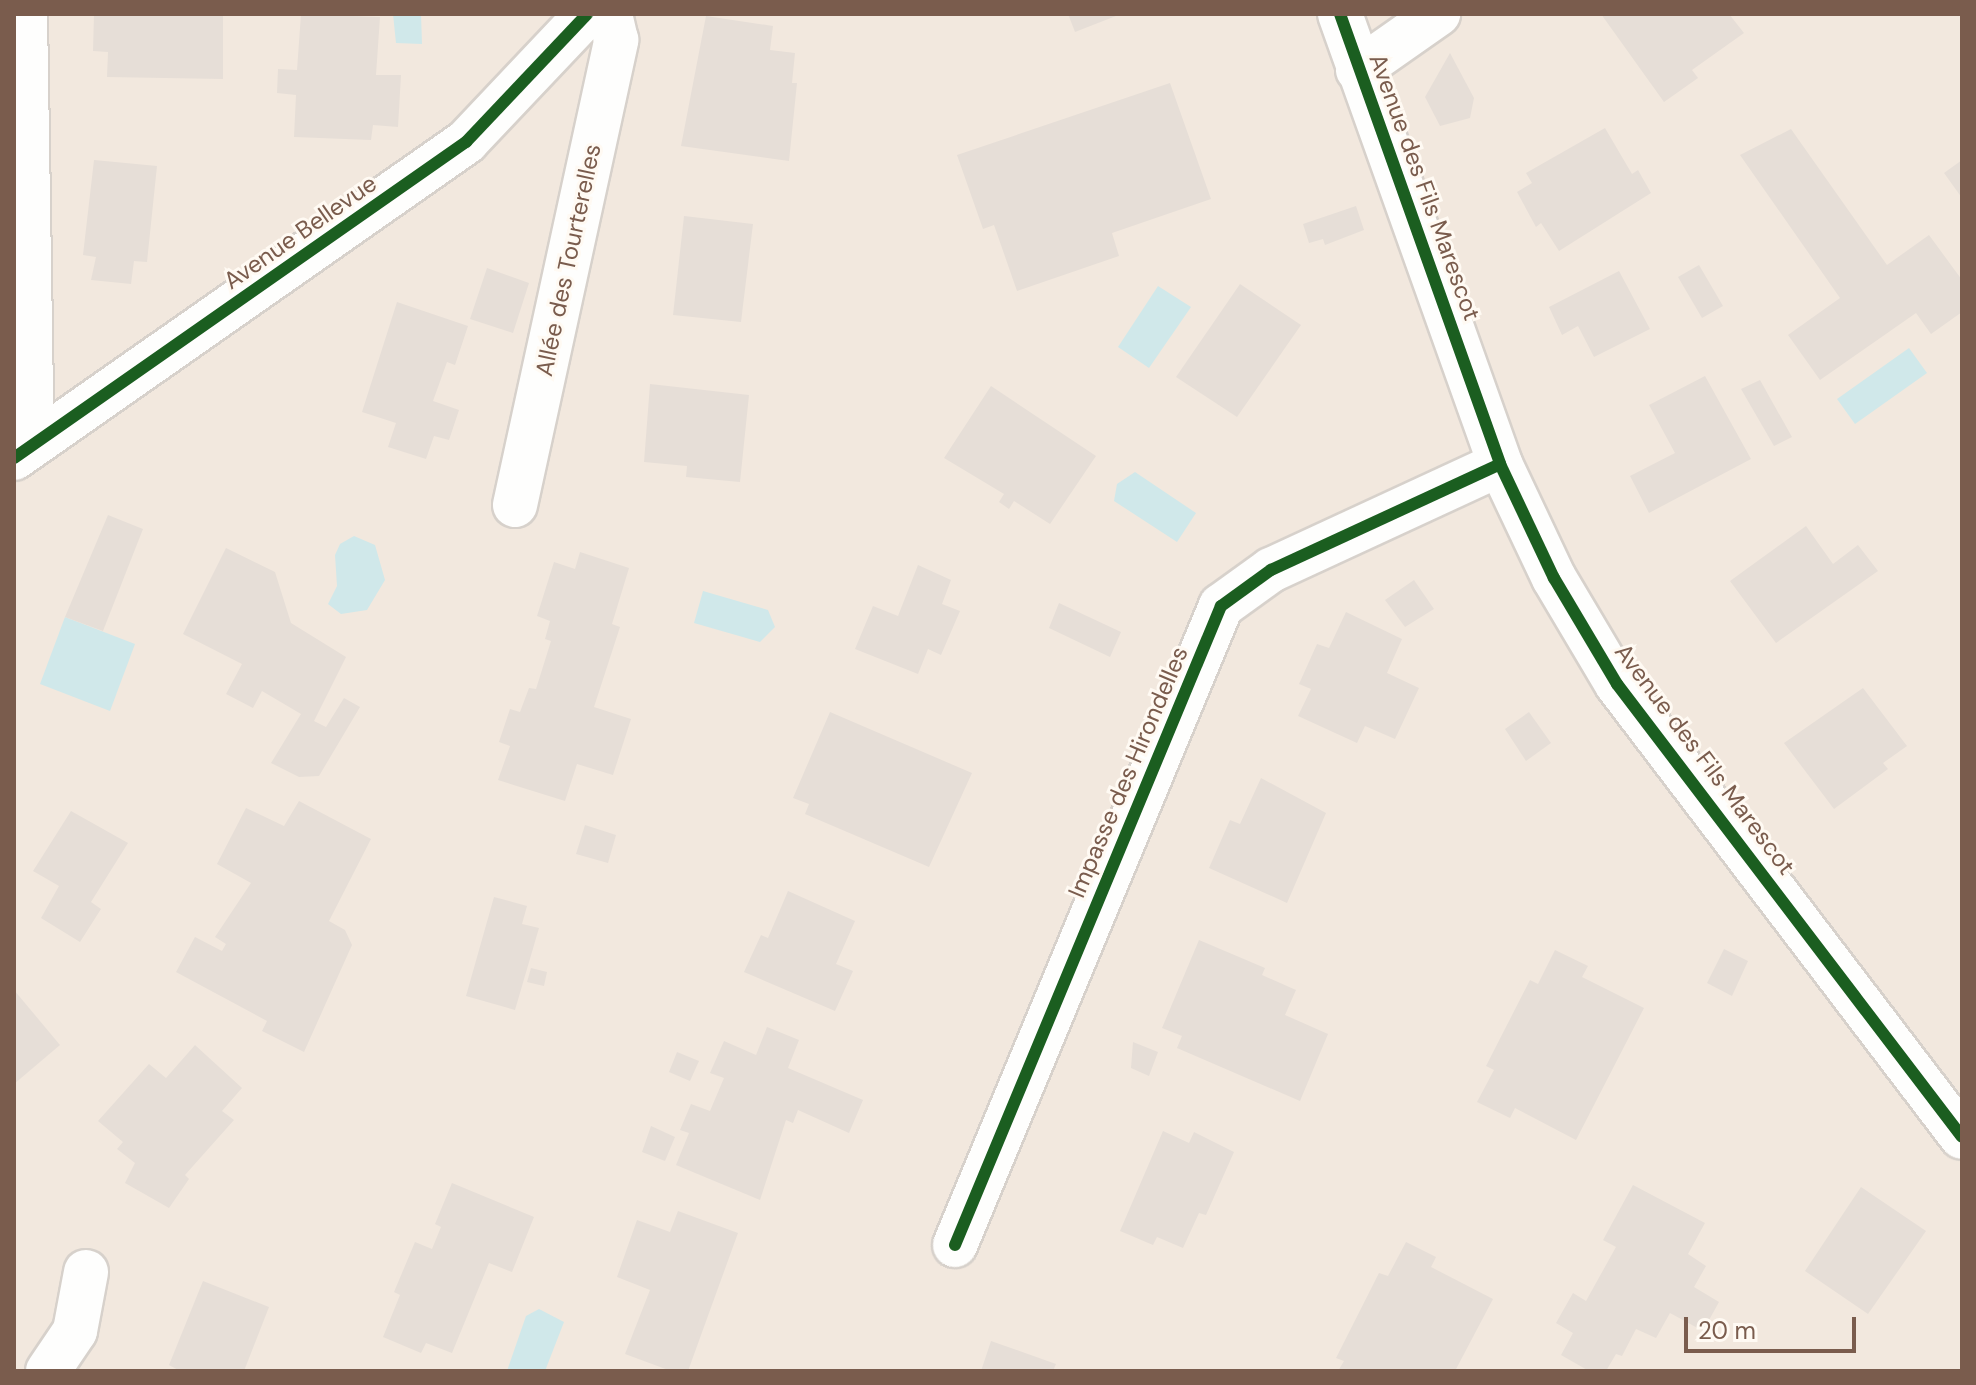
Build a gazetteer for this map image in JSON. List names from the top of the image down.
{
  "streets": {
    "street": [
      "Avenue des Fils Marescot",
      "Avenue Bellevue",
      "Allée des Tourterelles",
      "Impasse des Hirondelles"
    ]
  },
  "crossings": [
    ["Avenue des Fils Marescot", "Impasse des Hirondelles"]
  ],
  "scale_bar": "20 m"
}
